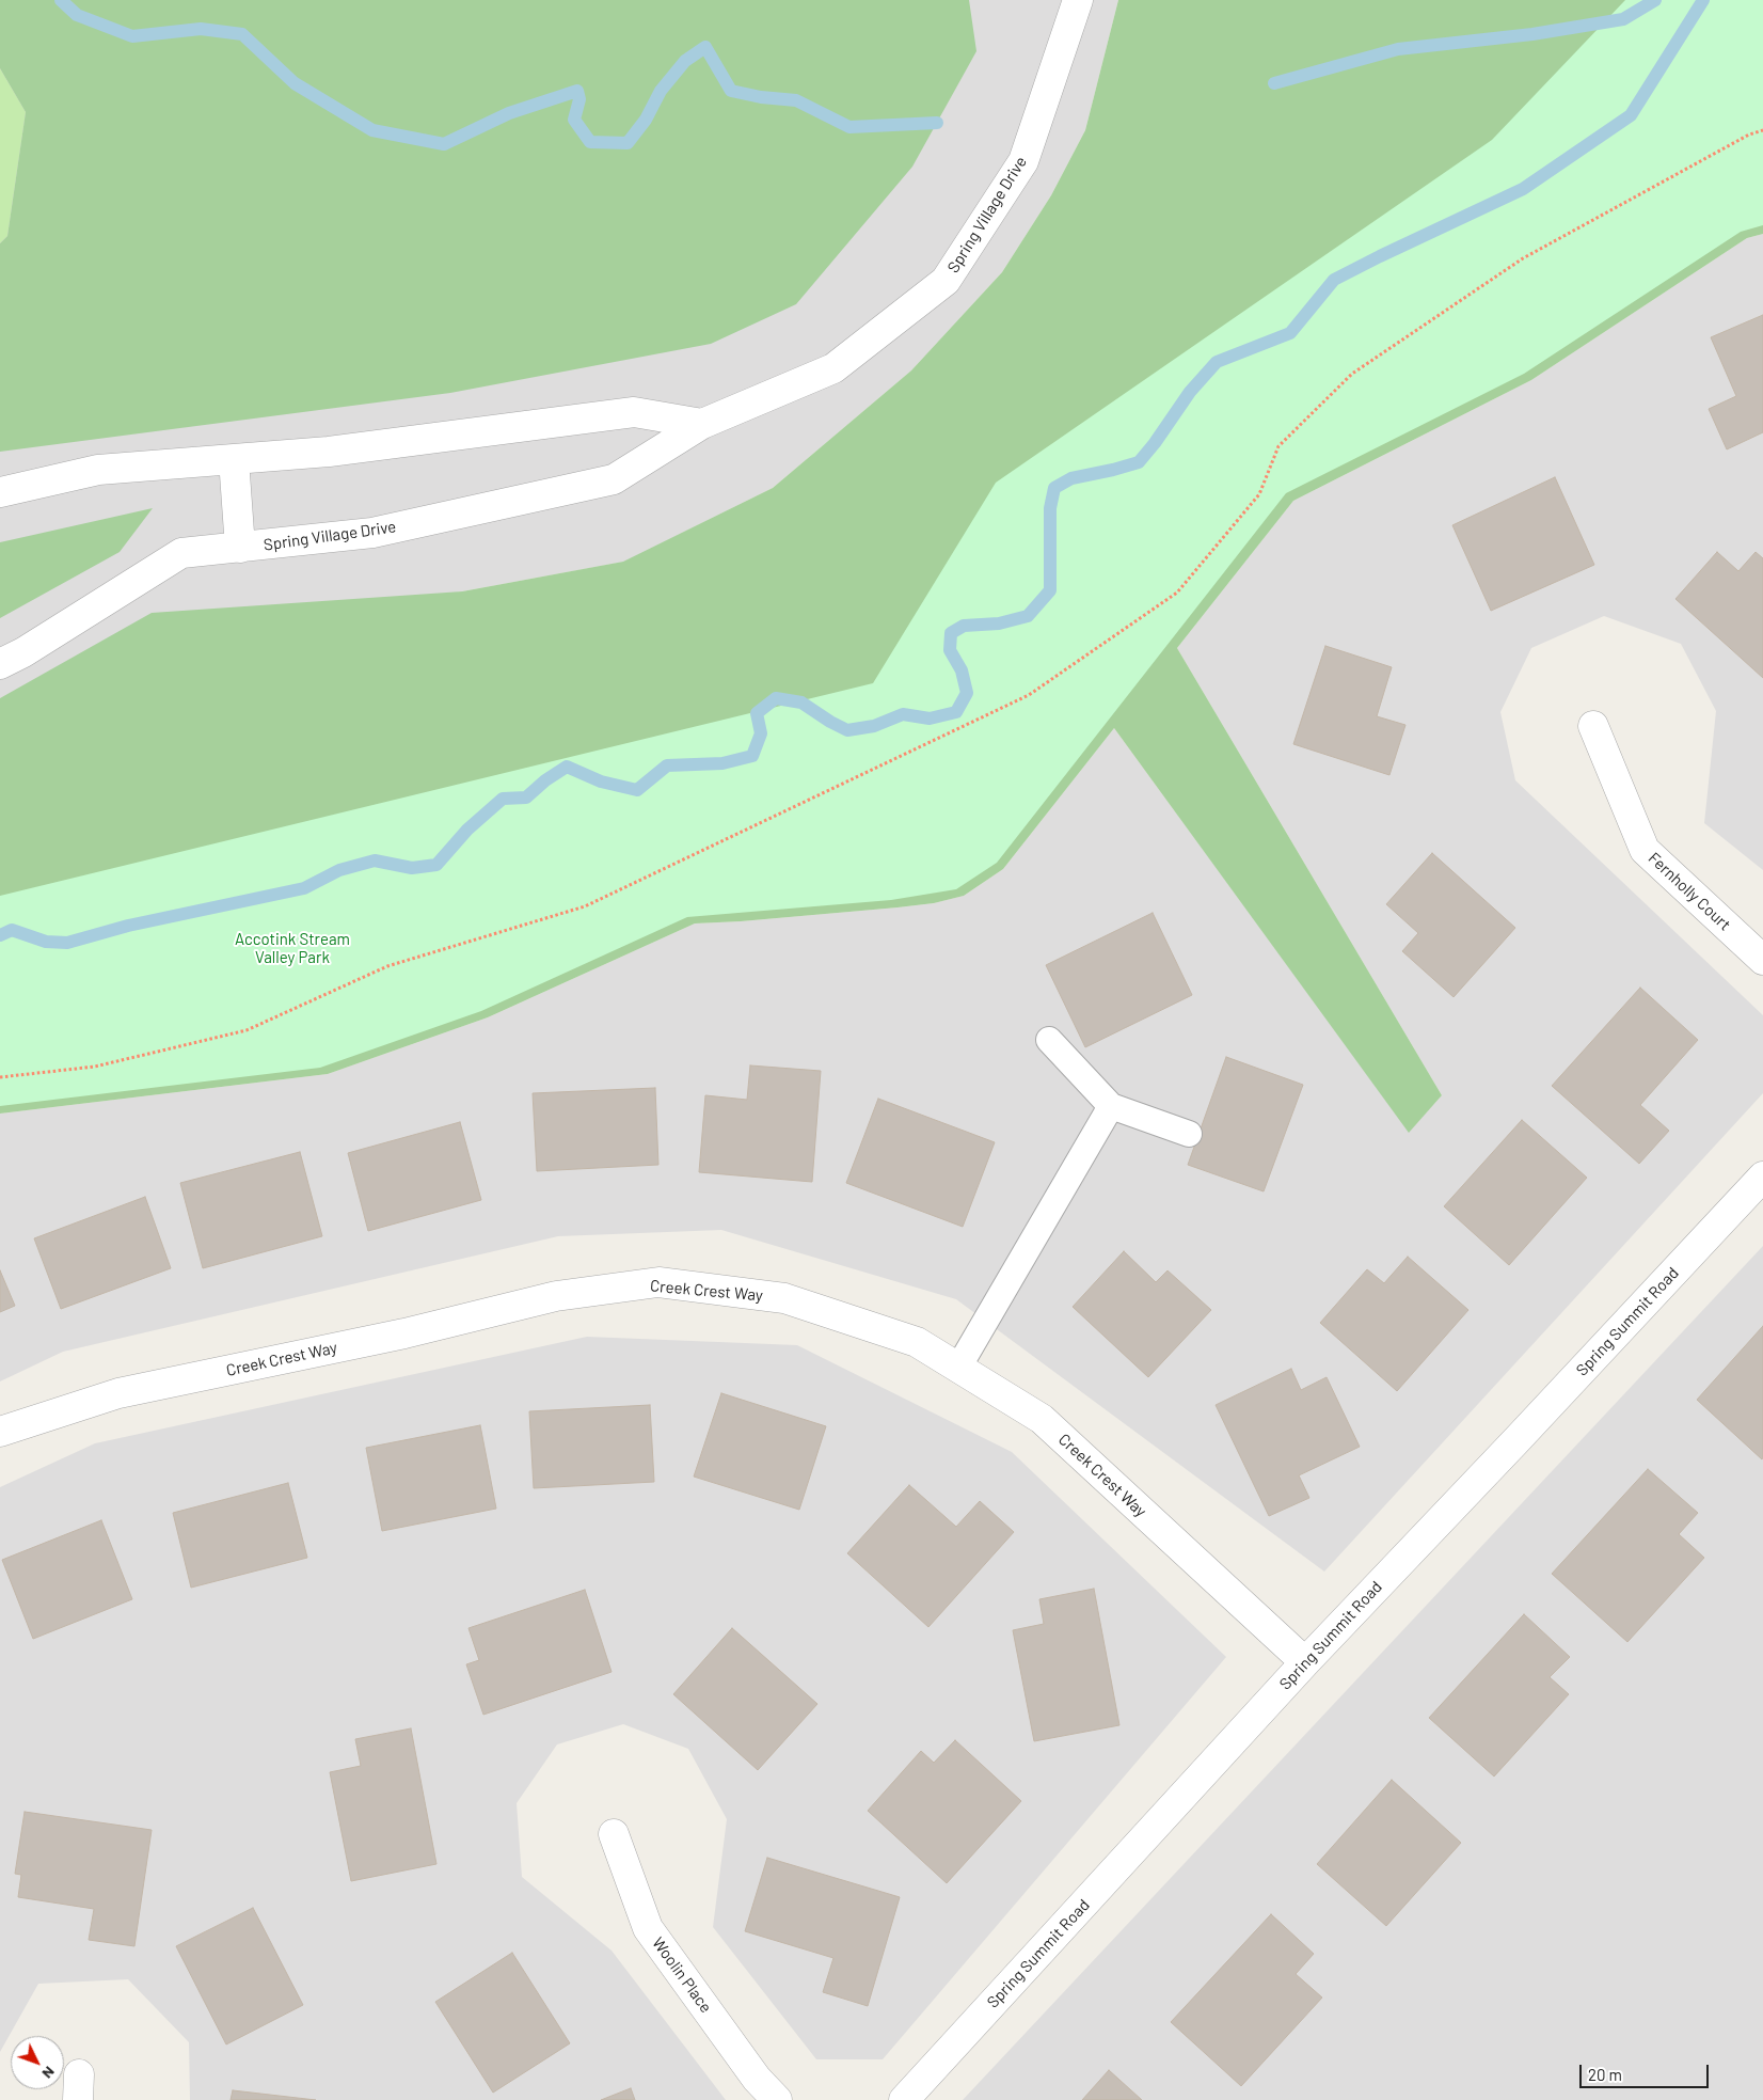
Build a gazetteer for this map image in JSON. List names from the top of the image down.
{
  "streets": {
    "street": [
      "Spring Village Drive",
      "Fernholly Court",
      "Creek Crest Way",
      "Spring Summit Road",
      "Woolin Place"
    ]
  },
  "crossings": [
    ["Creek Crest Way", "Spring Summit Road"]
  ],
  "parks": ["Accotink Stream Valley Park"],
  "scale_bar": "20 m",
  "north": "bottom right"
}
